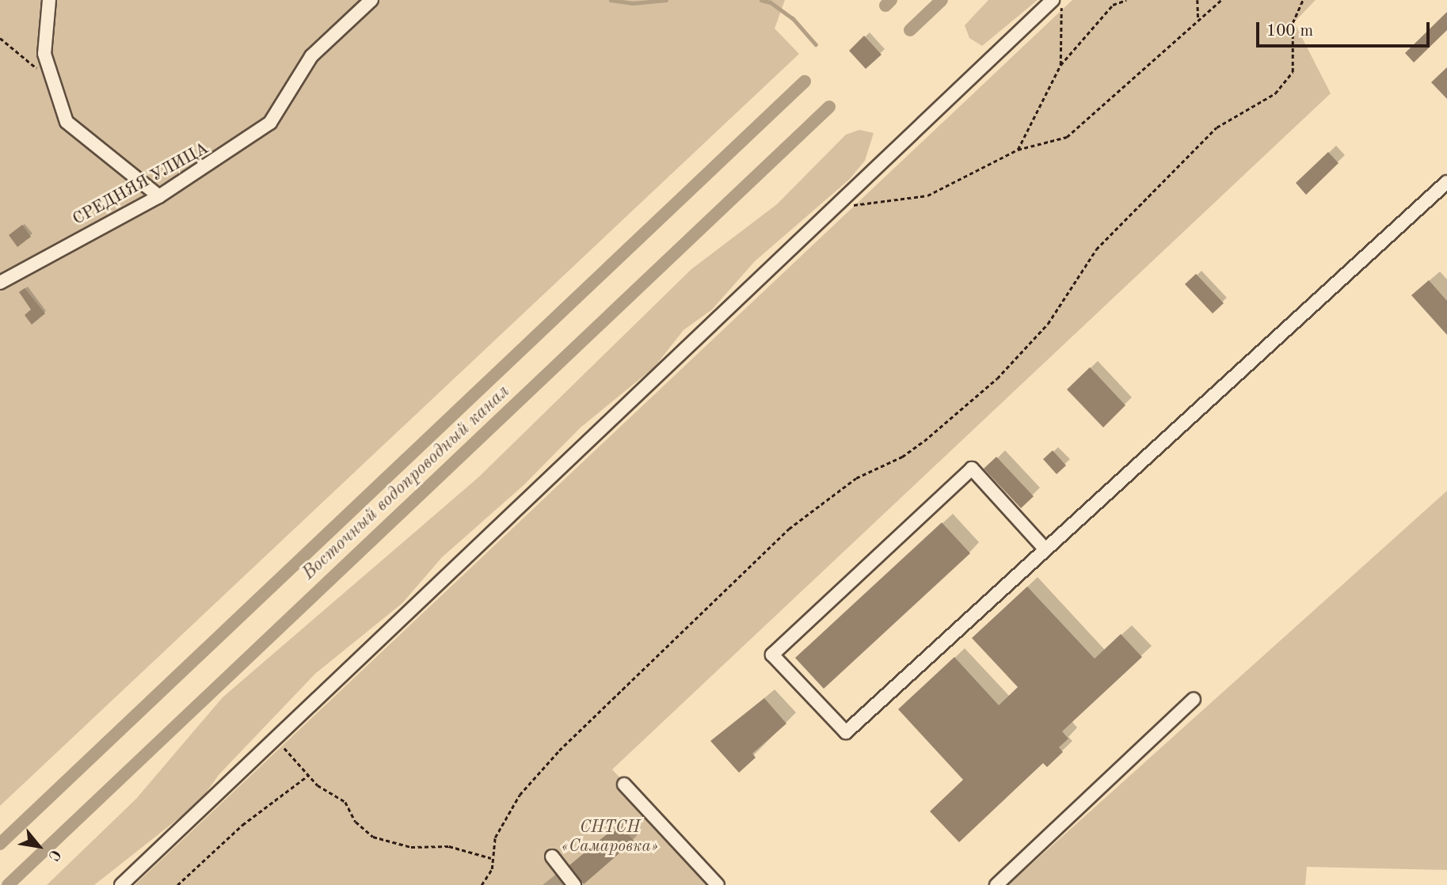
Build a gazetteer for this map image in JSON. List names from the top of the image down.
{
  "streets": {
    "street": ["СРЕДНЯЯ УЛИЦА"]
  },
  "water": ["Восточный водопроводный канал"],
  "parks": ["СНТСН «Самаровка»"],
  "scale_bar": "100 m",
  "north": "bottom right"
}
